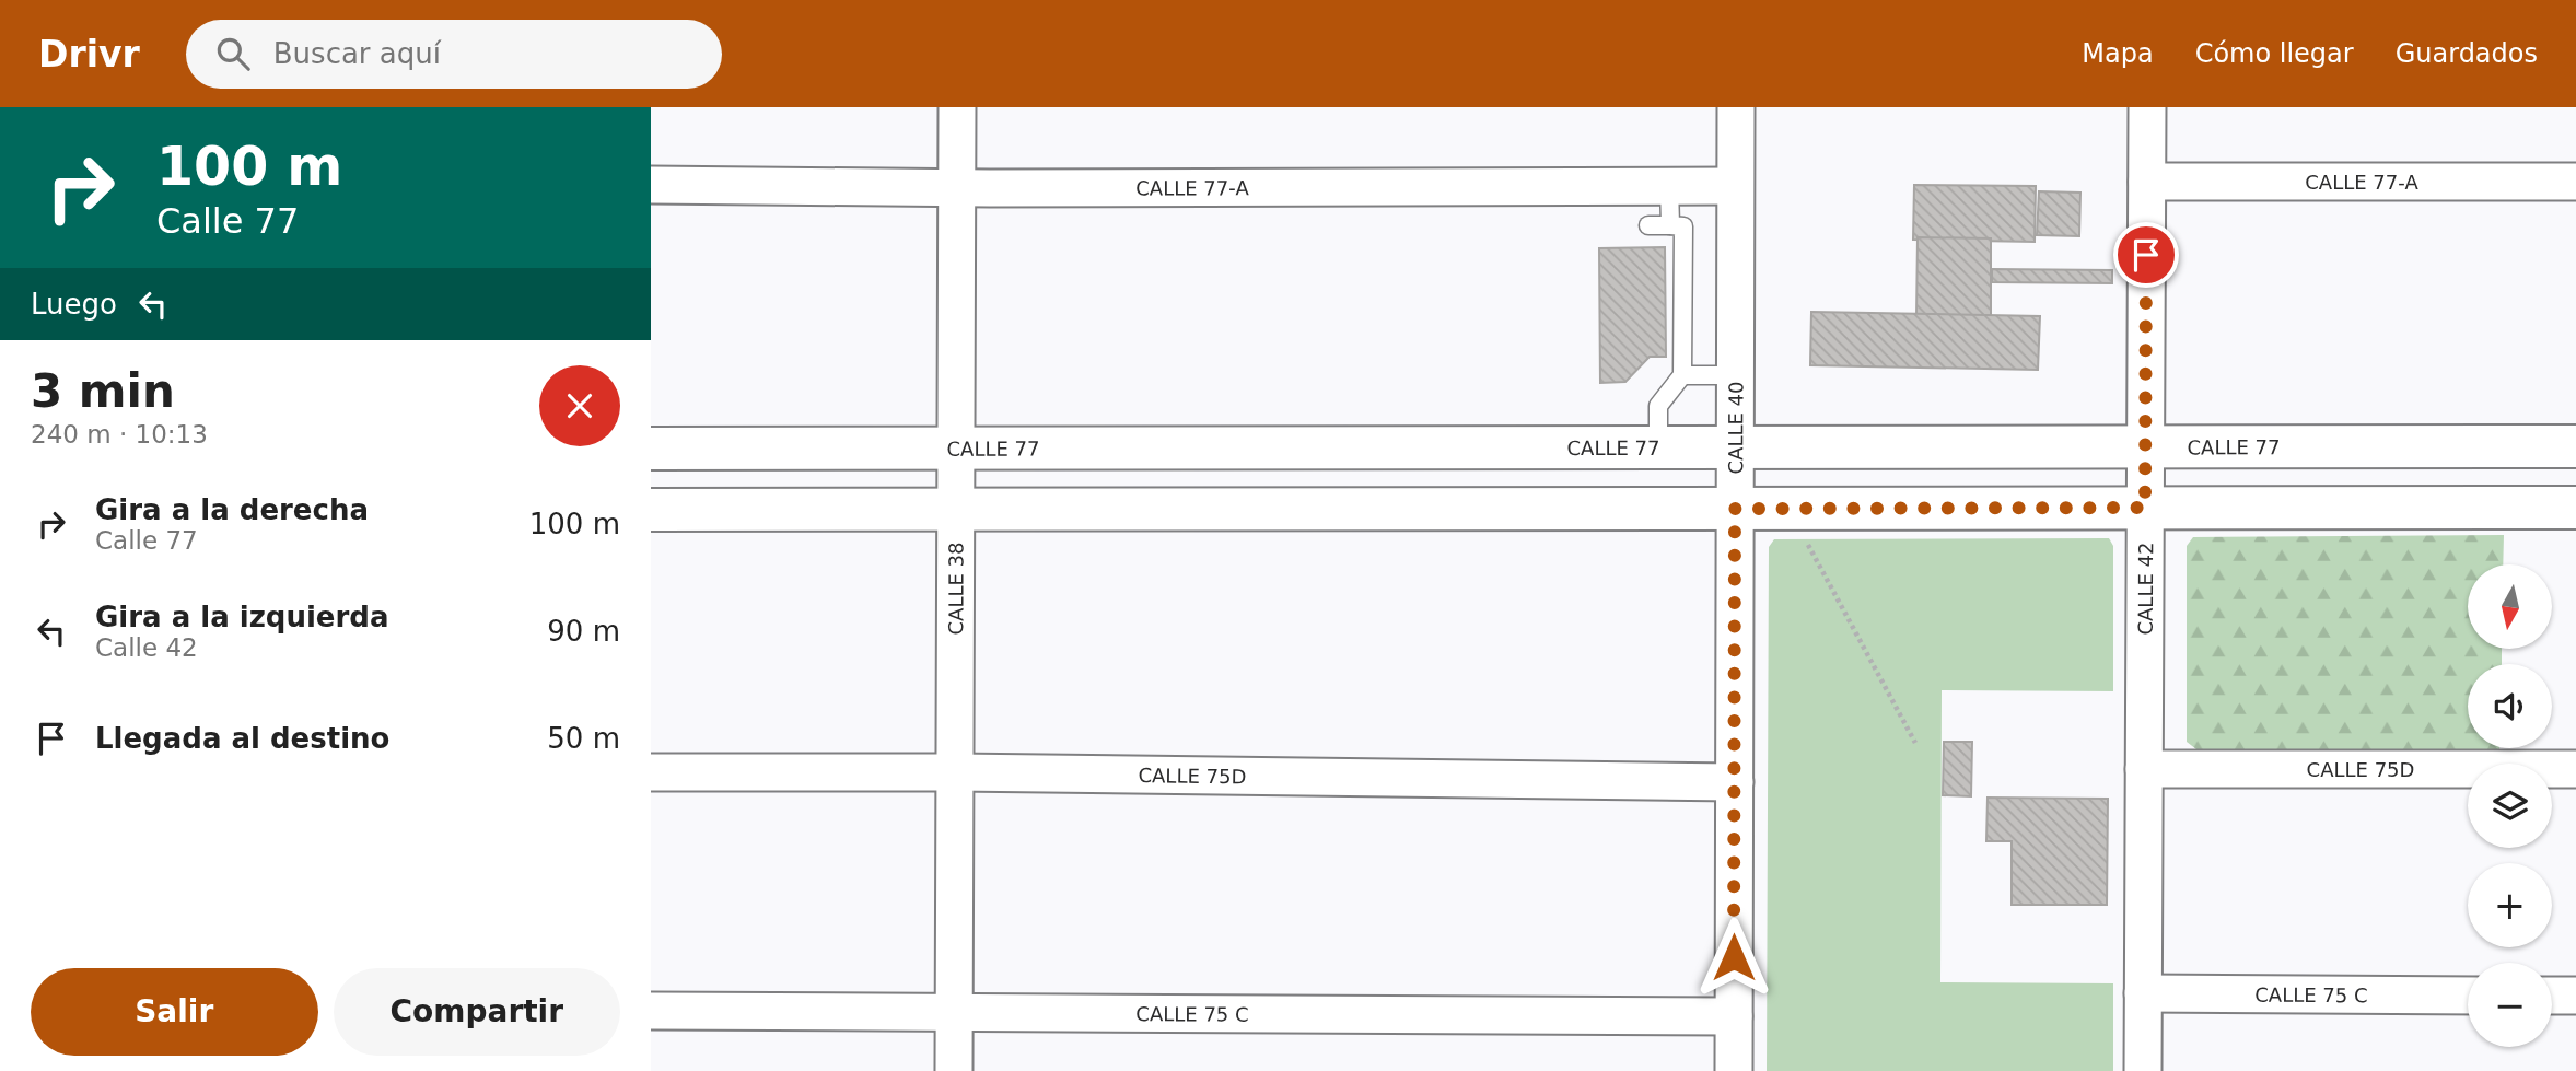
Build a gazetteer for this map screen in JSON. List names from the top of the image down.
{
  "streets": {
    "street": [
      "CALLE 77-A",
      "CALLE 40",
      "CALLE 77",
      "CALLE 38",
      "CALLE 42",
      "CALLE 75D",
      "CALLE 75 C"
    ]
  },
  "crossings": [
    ["CALLE 77-A", "CALLE 40"],
    ["CALLE 77-A", "CALLE 38"],
    ["CALLE 77-A", "CALLE 42"],
    ["CALLE 40", "CALLE 77"],
    ["CALLE 40", "CALLE 75D"],
    ["CALLE 40", "CALLE 75 C"],
    ["CALLE 77", "CALLE 38"],
    ["CALLE 77", "CALLE 42"],
    ["CALLE 38", "CALLE 75D"],
    ["CALLE 38", "CALLE 75 C"],
    ["CALLE 42", "CALLE 75D"],
    ["CALLE 42", "CALLE 75 C"]
  ],
  "north": "bottom",
  "page": {
    "header": "Drivr",
    "search": "Buscar aquí",
    "nav": ["Mapa", "Cómo llegar", "Guardados"],
    "turn": ["100 m", "Calle 77"],
    "then": "Luego",
    "heading": ["3 min", "240 m · 10:13"],
    "list": [
      {
        "name": "Gira a la derecha",
        "note": "Calle 77",
        "value": "100 m"
      },
      {
        "name": "Gira a la izquierda",
        "note": "Calle 42",
        "value": "90 m"
      },
      {
        "name": "Llegada al destino",
        "value": "50 m"
      }
    ],
    "map_buttons": ["+", "−"],
    "buttons": ["Salir", "Compartir"]
  }
}
